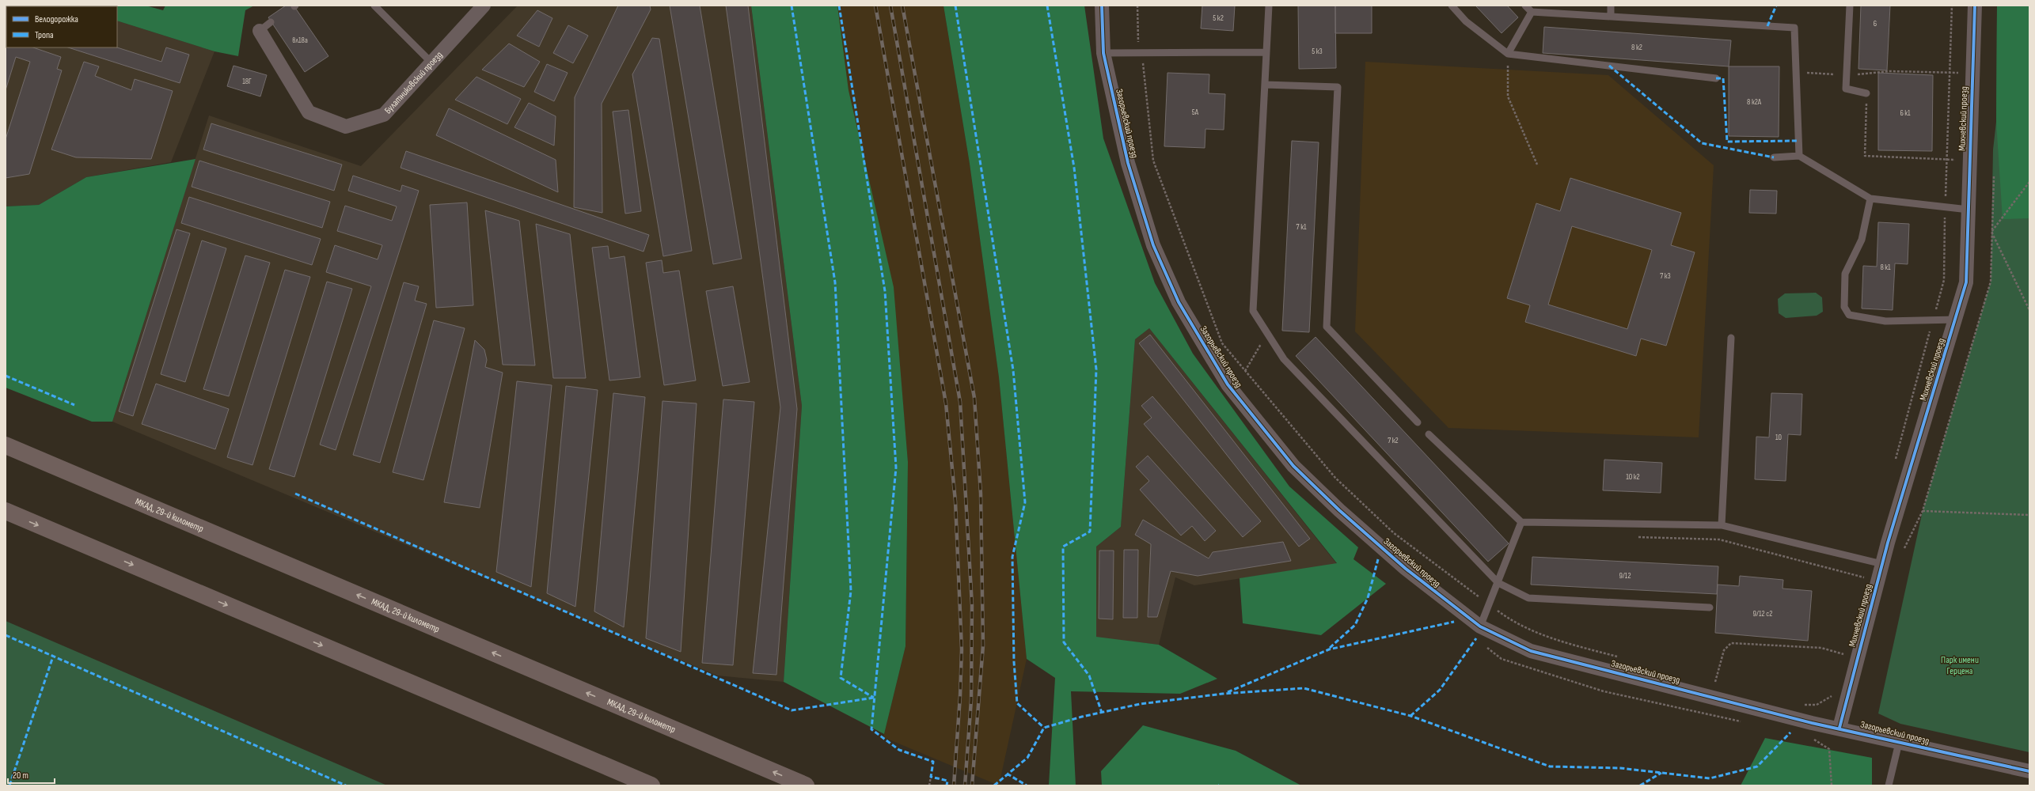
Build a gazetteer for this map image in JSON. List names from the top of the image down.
{
  "streets": {
    "highway": ["МКАД, 29-й километр"],
    "street": ["Булатниковский проезд", "Михневский проезд", "Загорьевский проезд"]
  },
  "crossings": [
    ["Михневский проезд", "Загорьевский проезд"]
  ],
  "parks": ["Парк имени Герцена"],
  "house_numbers": [
    "5 к2",
    "6",
    "вл18а",
    "8 к2",
    "5 к3",
    "18Г",
    "8 к2А",
    "5А",
    "6 к1",
    "7 к1",
    "8 к1",
    "7 к3",
    "10",
    "7 к2",
    "10 к2",
    "9/12",
    "9/12 с2"
  ],
  "legend": ["Велодорожка", "Тропа"],
  "scale_bar": "20 m"
}
